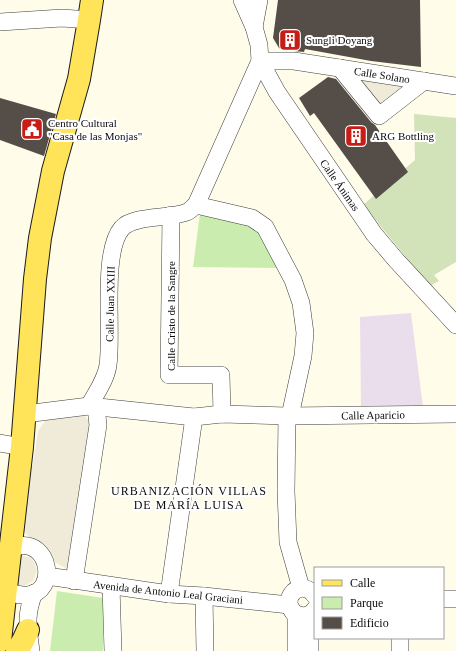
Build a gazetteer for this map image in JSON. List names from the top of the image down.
{
  "streets": {
    "street": [
      "Calle Solano",
      "Calle Ánimas",
      "Calle Juan XXIII",
      "Calle Cristo de la Sangre",
      "Calle Aparicio",
      "Avenida de Antonio Leal Graciani"
    ]
  },
  "crossings": [
    ["Calle Solano", "Calle Ánimas"],
    ["Calle Juan XXIII", "Calle Cristo de la Sangre"],
    ["Calle Juan XXIII", "Calle Aparicio"],
    ["Calle Cristo de la Sangre", "Calle Aparicio"]
  ],
  "districts": ["URBANIZACIÓN VILLAS DE MARÍA LUISA"],
  "places": {
    "building": ["Sungli Doyang", "ARG Bottling"],
    "public building": ["Centro Cultural \"Casa de las Monjas\""]
  },
  "legend": ["Calle", "Parque", "Edificio"]
}
